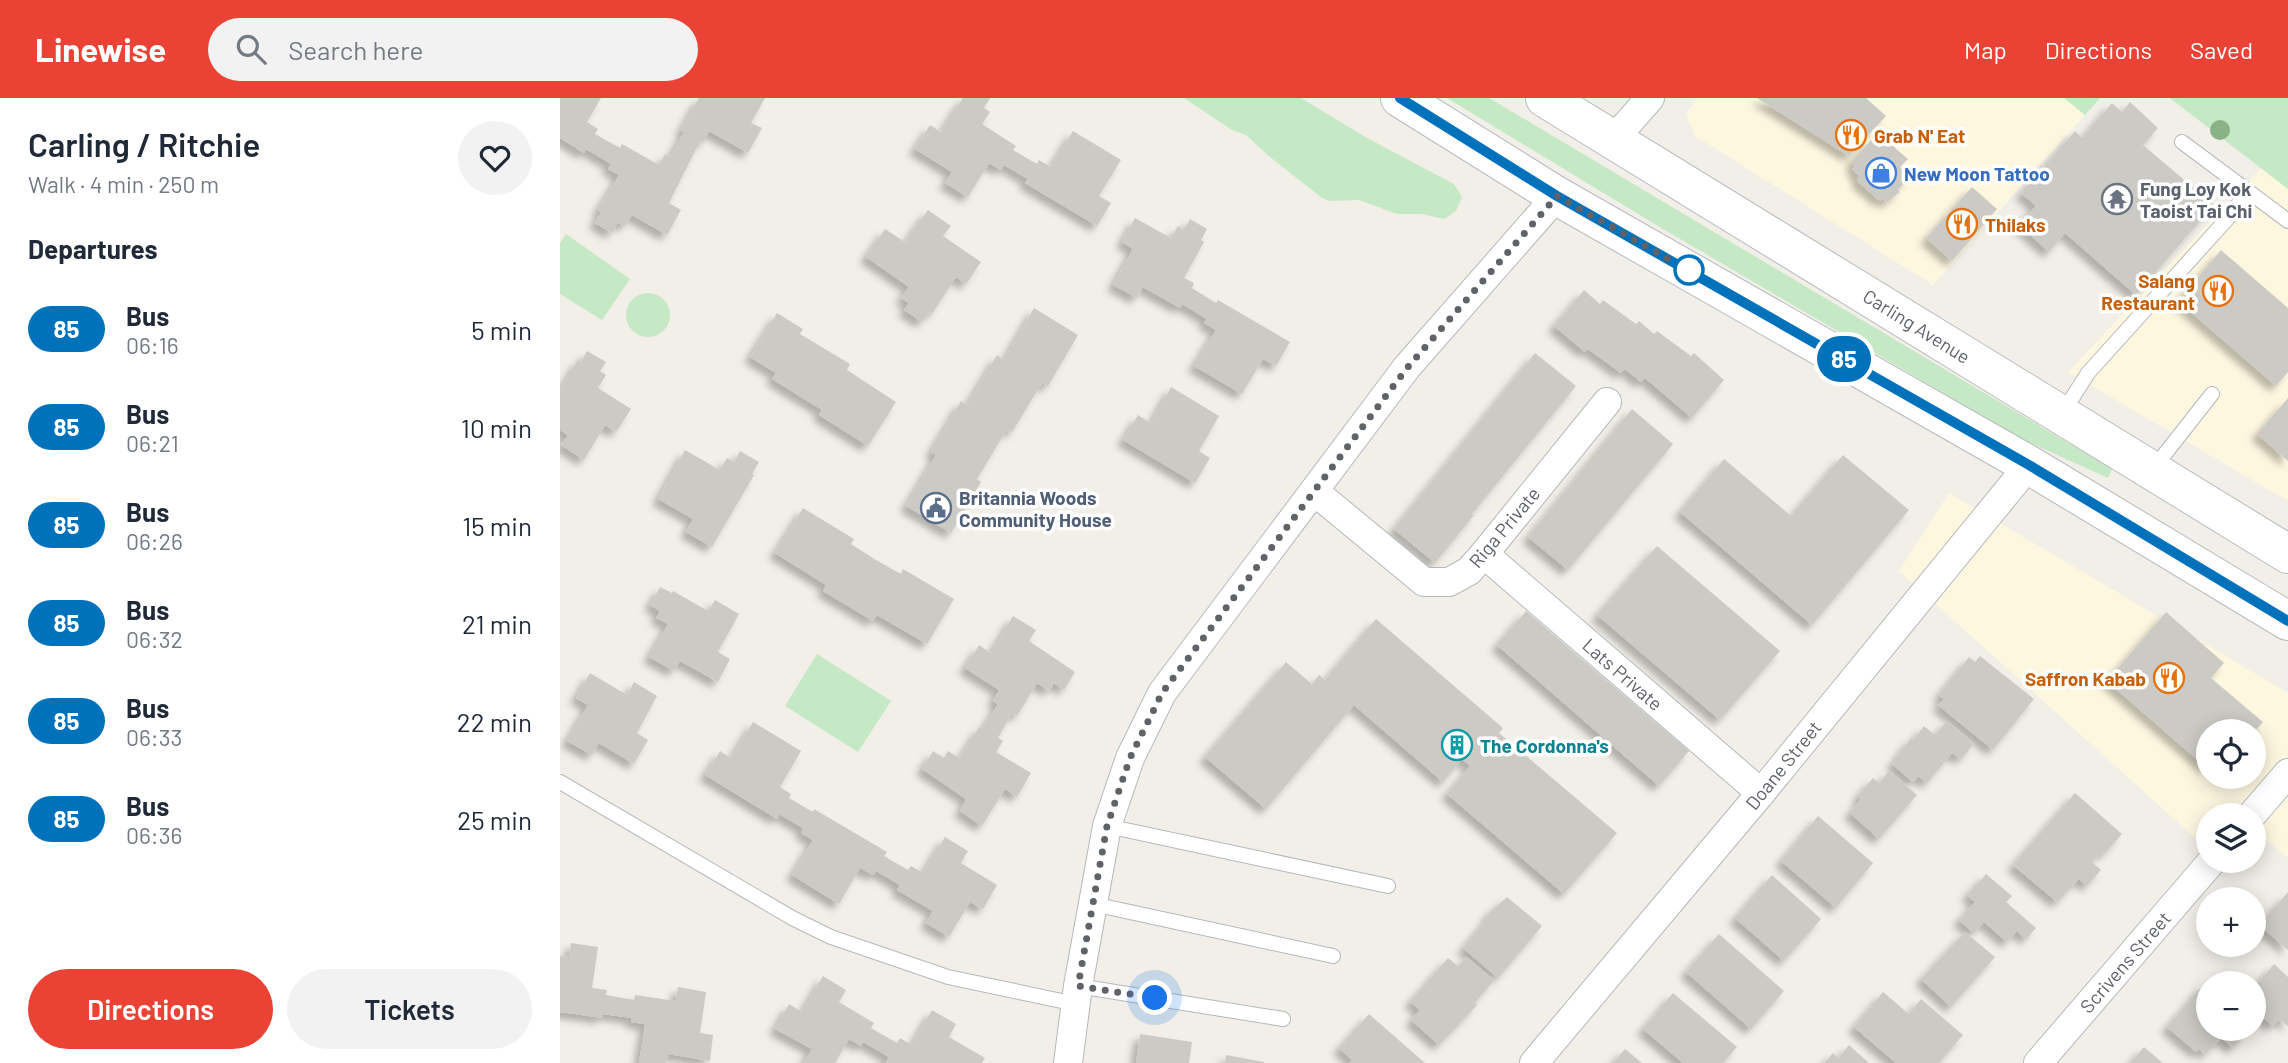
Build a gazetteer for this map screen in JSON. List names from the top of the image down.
{
  "streets": {
    "main road": ["Carling Avenue"],
    "street": [
      "Riga Private",
      "Lats Private",
      "Doane Street",
      "Scrivens Street"
    ]
  },
  "crossings": [
    ["Riga Private", "Lats Private"],
    ["Lats Private", "Doane Street"]
  ],
  "places": {
    "restaurant": [
      "Grab N' Eat",
      "Thilaks",
      "Salang Restaurant",
      "Saffron Kabab"
    ],
    "shop": ["New Moon Tattoo"],
    "temple": ["Fung Loy Kok Taoist Tai Chi"],
    "public building": ["Britannia Woods Community House"],
    "building": ["The Cordonna's"]
  },
  "lines": ["bus line 85"],
  "page": {
    "header": "Linewise",
    "search": "Search here",
    "nav": ["Map", "Directions", "Saved"],
    "heading": [
      ["Carling / Ritchie", "Walk · 4 min · 250 m"],
      "Departures"
    ],
    "on_map": "85",
    "list": [
      {
        "mark": "85",
        "name": "Bus",
        "note": "06:16",
        "value": "5 min"
      },
      {
        "mark": "85",
        "name": "Bus",
        "note": "06:21",
        "value": "10 min"
      },
      {
        "mark": "85",
        "name": "Bus",
        "note": "06:26",
        "value": "15 min"
      },
      {
        "mark": "85",
        "name": "Bus",
        "note": "06:32",
        "value": "21 min"
      },
      {
        "mark": "85",
        "name": "Bus",
        "note": "06:33",
        "value": "22 min"
      },
      {
        "mark": "85",
        "name": "Bus",
        "note": "06:36",
        "value": "25 min"
      }
    ],
    "map_buttons": ["+", "−"],
    "buttons": ["Directions", "Tickets"]
  }
}
